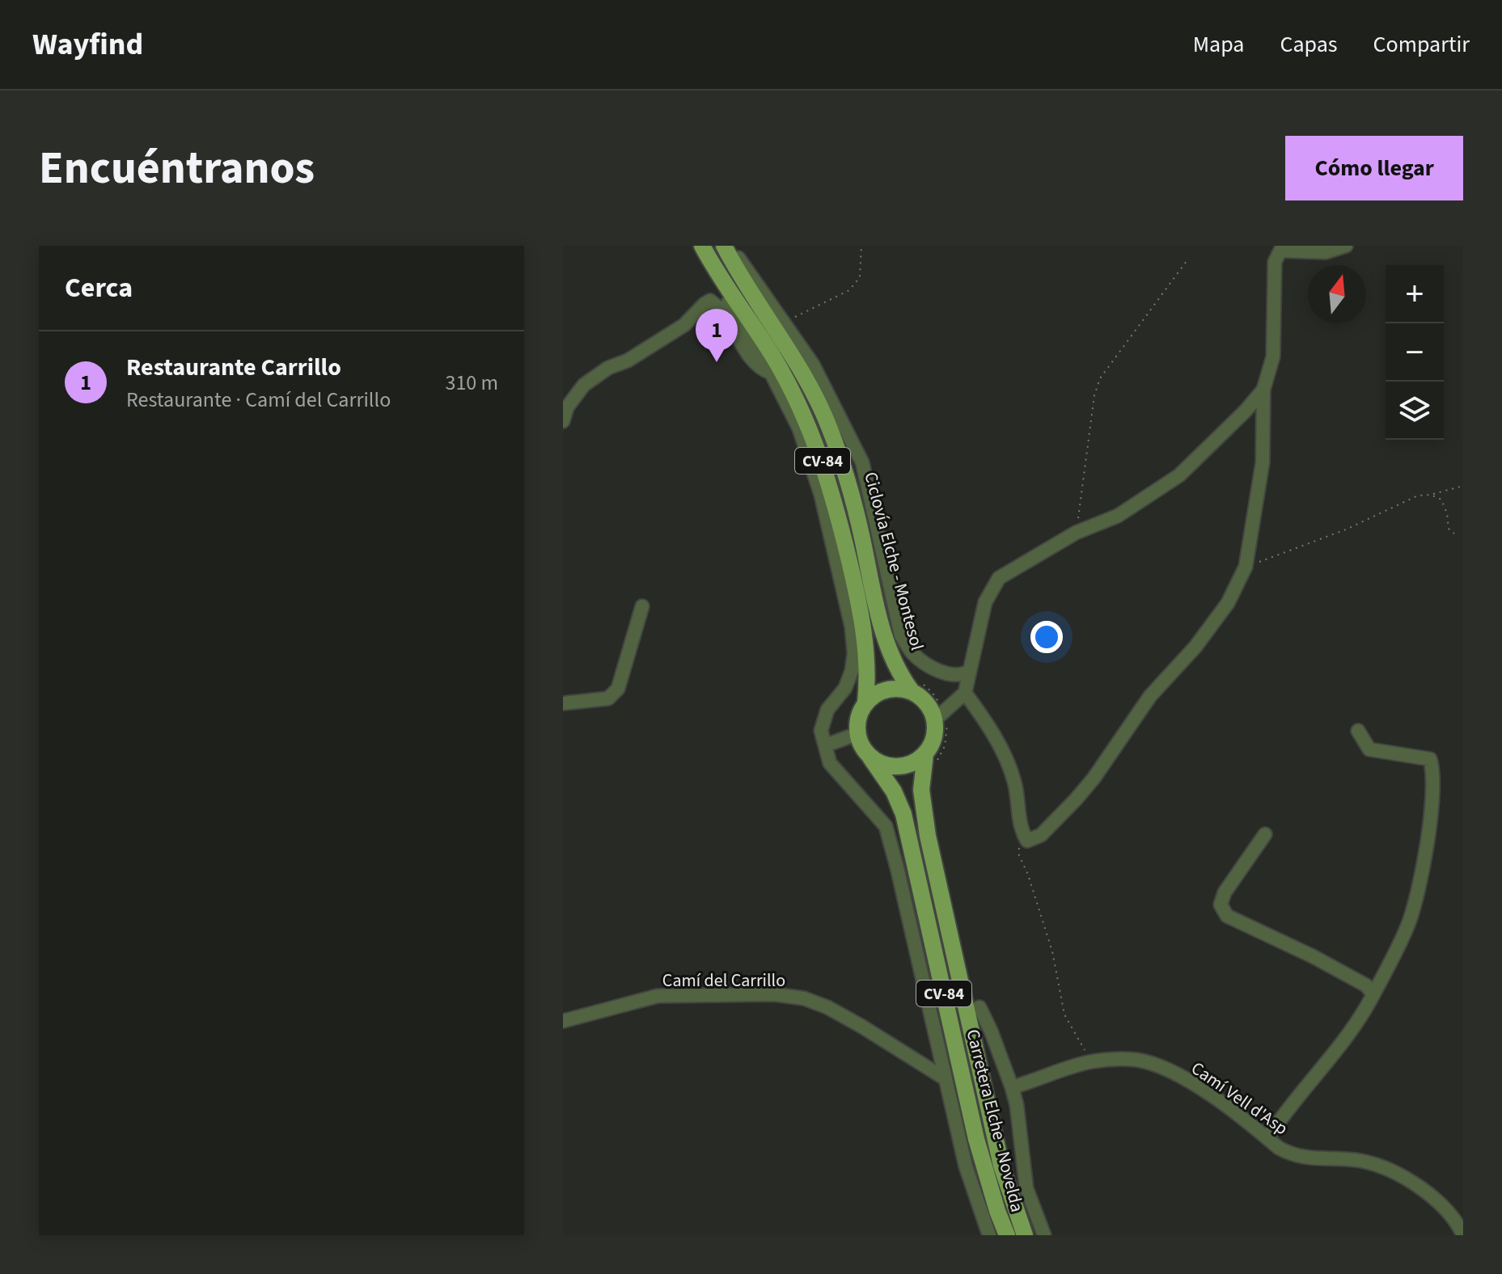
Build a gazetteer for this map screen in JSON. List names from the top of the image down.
{
  "streets": {
    "main road": ["CV-84", "Carretera Elche - Novelda"],
    "street": ["Camí del Carrillo", "Camí Vell d'Asp"]
  },
  "crossings": [
    ["CV-84", "Carretera Elche - Novelda"]
  ],
  "north": "top",
  "page": {
    "header": "Wayfind",
    "nav": ["Mapa", "Capas", "Compartir"],
    "buttons": "Cómo llegar",
    "title": "Encuéntranos",
    "heading": "Cerca",
    "map_buttons": ["+", "−"],
    "pins": "1",
    "list": [
      {
        "mark": "1",
        "name": "Restaurante Carrillo",
        "note": "Restaurante · Camí del Carrillo",
        "value": "310 m"
      }
    ]
  }
}
